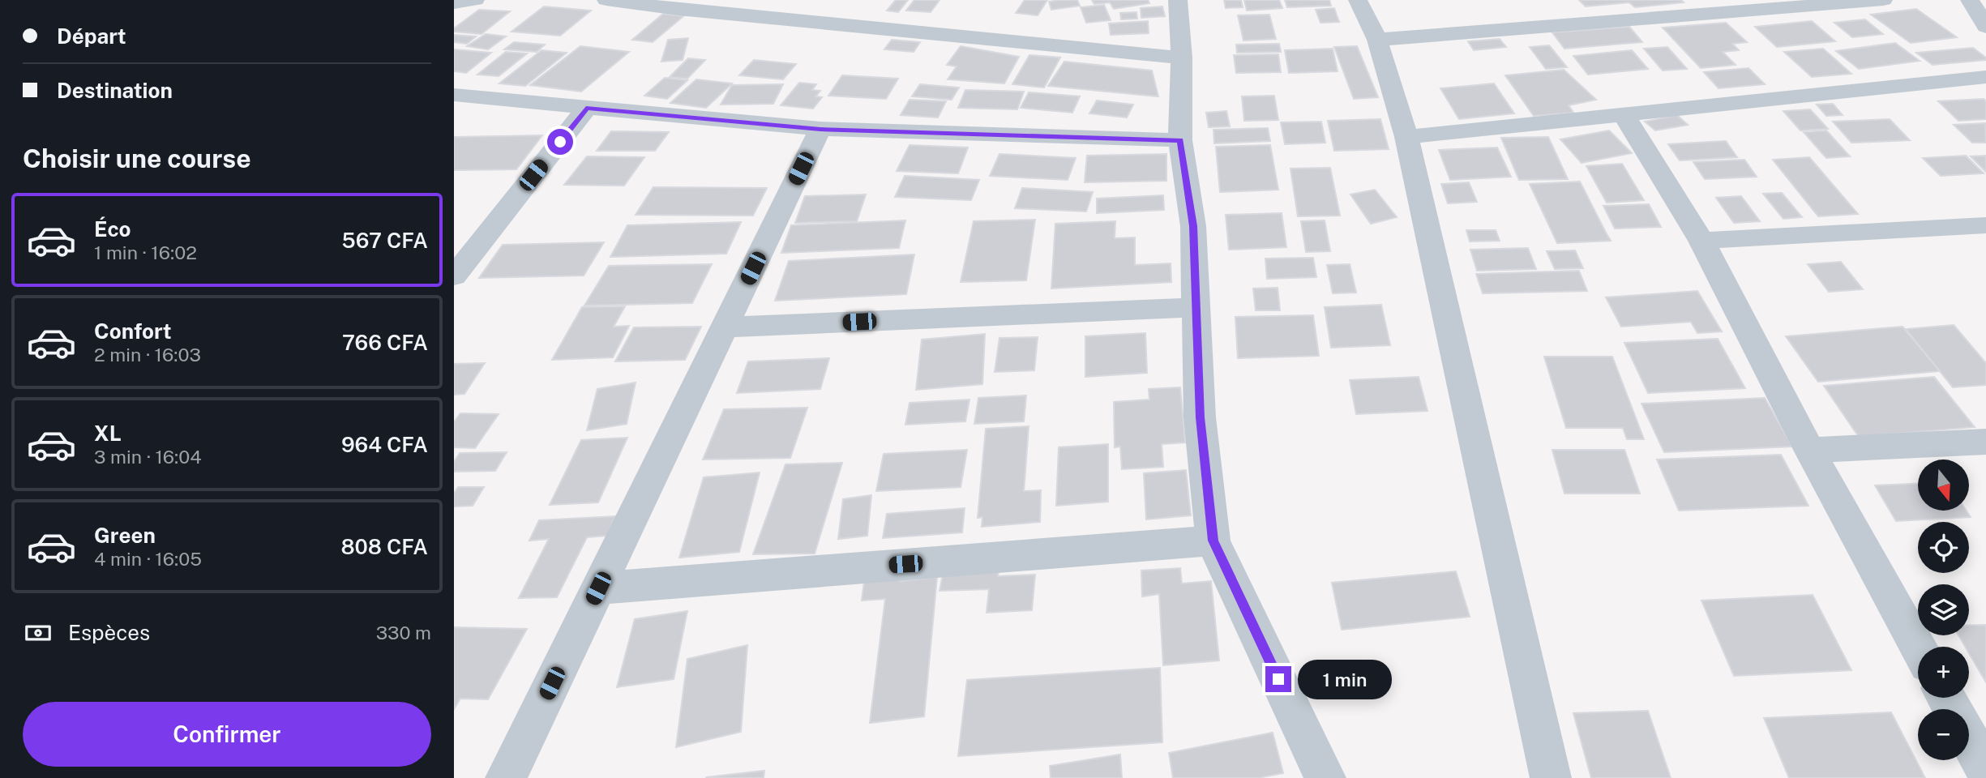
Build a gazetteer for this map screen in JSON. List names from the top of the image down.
{
  "north": "bottom",
  "page": {
    "banner": ["Départ", "Destination"],
    "heading": "Choisir une course",
    "list": [
      {
        "name": "Éco",
        "note": "1 min · 16:02",
        "value": "567 CFA"
      },
      {
        "name": "Confort",
        "note": "2 min · 16:03",
        "value": "766 CFA"
      },
      {
        "name": "XL",
        "note": "3 min · 16:04",
        "value": "964 CFA"
      },
      {
        "name": "Green",
        "note": "4 min · 16:05",
        "value": "808 CFA"
      }
    ],
    "map_buttons": ["+", "−"],
    "pay": ["Espèces", "330 m"],
    "bubble": "1 min",
    "buttons": "Confirmer"
  }
}
